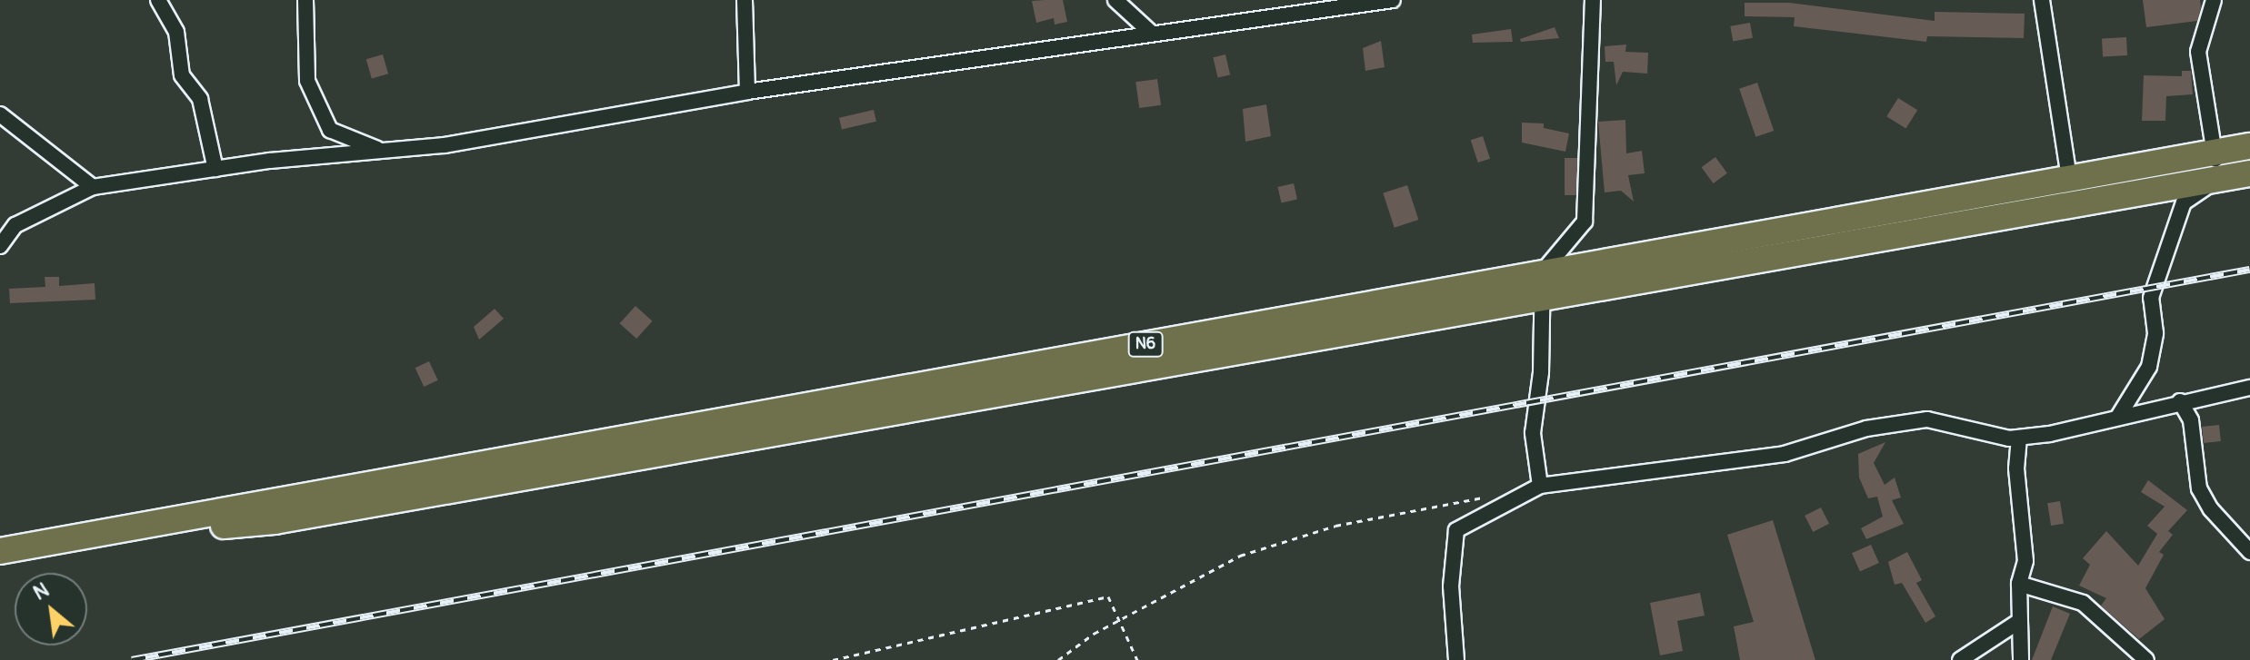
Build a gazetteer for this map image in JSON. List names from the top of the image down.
{
  "streets": {
    "highway": ["N6"]
  },
  "north": "top left"
}
